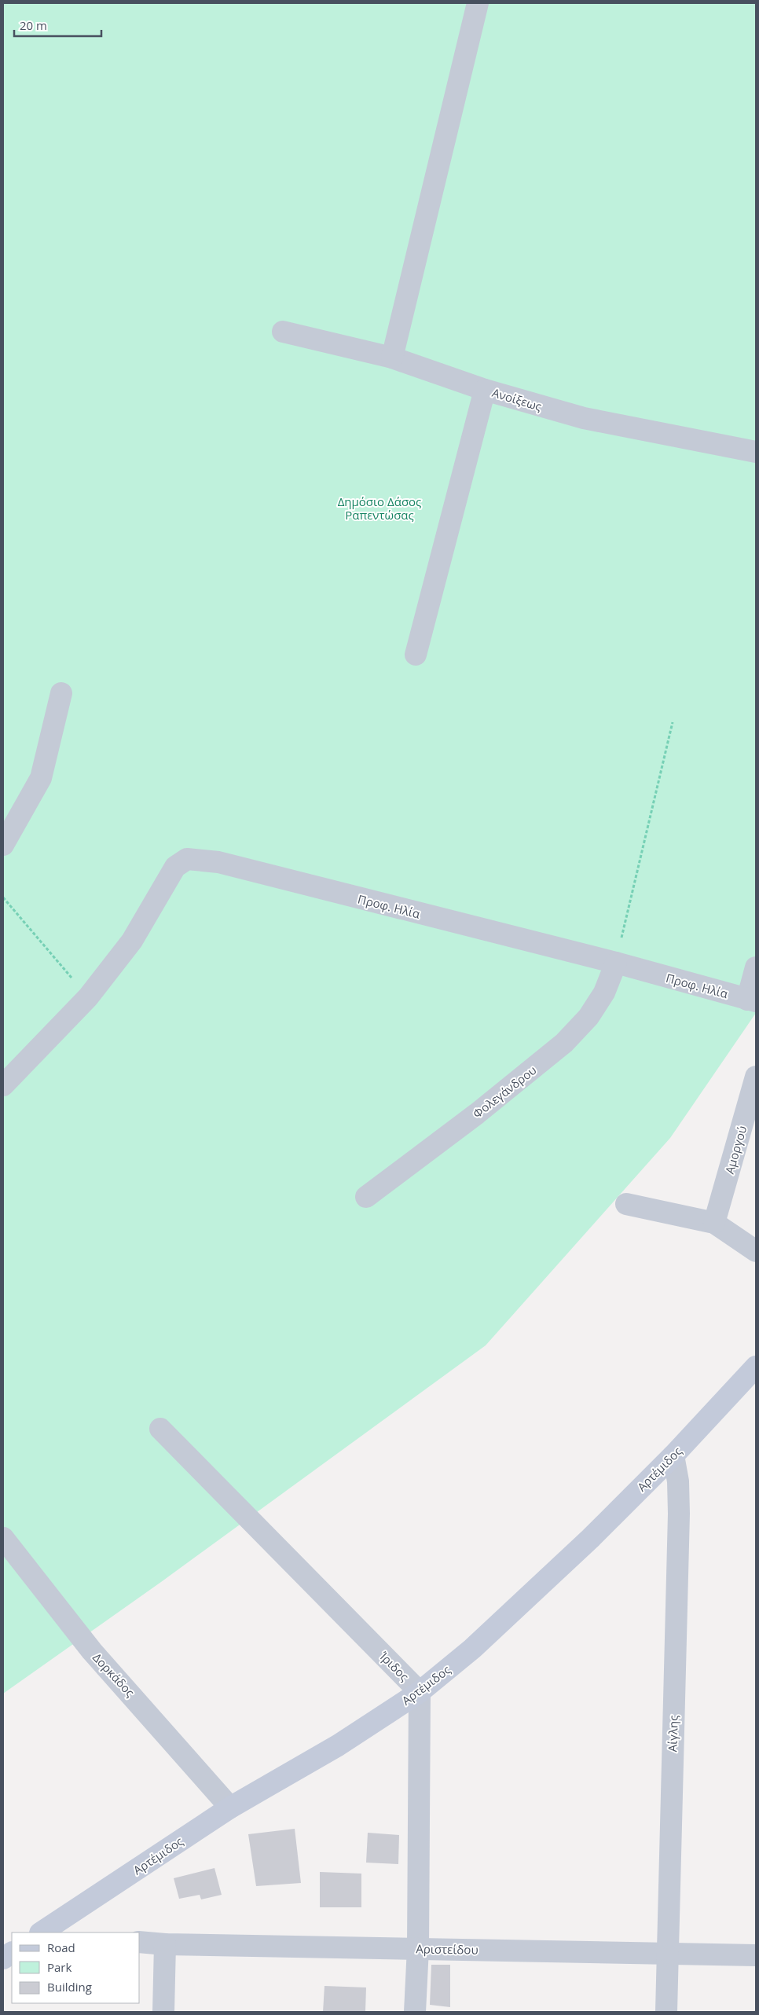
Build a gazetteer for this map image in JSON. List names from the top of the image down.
{
  "streets": {
    "street": [
      "Ανοίξεως",
      "Προφ. Ηλία",
      "Φολεγάνδρου",
      "Αμοργού",
      "Αρτέμιδος",
      "Ίριδος",
      "Δορκάδος",
      "Αίγλης",
      "Αριστείδου"
    ]
  },
  "crossings": [
    ["Προφ. Ηλία", "Φολεγάνδρου"],
    ["Αρτέμιδος", "Ίριδος"],
    ["Αρτέμιδος", "Δορκάδος"],
    ["Αρτέμιδος", "Αίγλης"],
    ["Αίγλης", "Αριστείδου"]
  ],
  "parks": ["Δημόσιο Δάσος Ραπεντώσας"],
  "legend": ["Road", "Park", "Building"],
  "scale_bar": "20 m"
}
